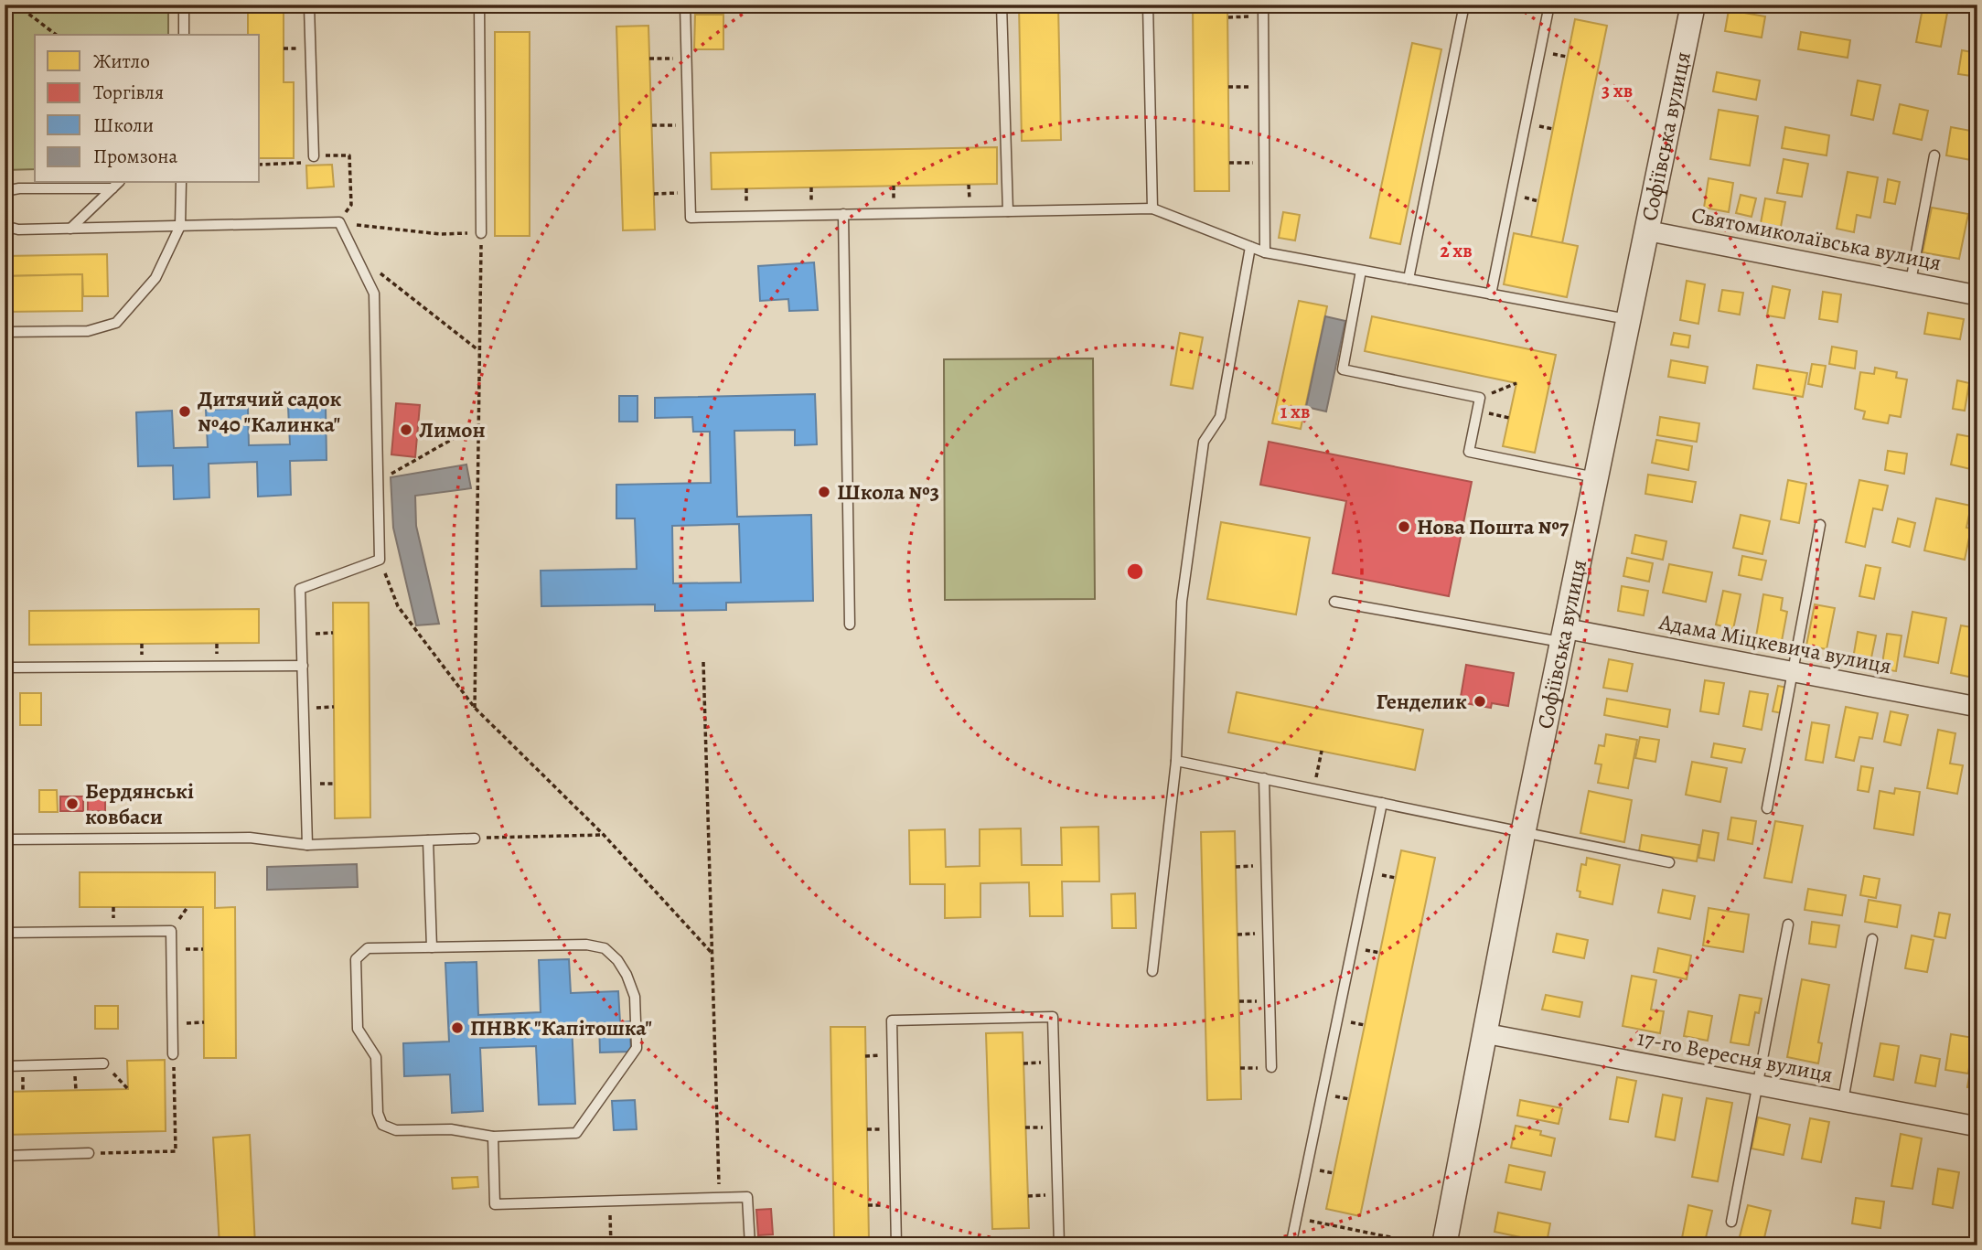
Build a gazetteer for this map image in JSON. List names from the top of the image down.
{
  "streets": {
    "street": [
      "Софіївська вулиця",
      "Святомиколаївська вулиця",
      "Адама Міцкевича вулиця",
      "17-го Вересня вулиця"
    ]
  },
  "crossings": [
    ["Софіївська вулиця", "Святомиколаївська вулиця"],
    ["Софіївська вулиця", "Адама Міцкевича вулиця"],
    ["Софіївська вулиця", "17-го Вересня вулиця"]
  ],
  "places": [
    "Дитячий садок №40 \"Калинка\"",
    "Лимон",
    "Школа №3",
    "Нова Пошта №7",
    "Генделик",
    "Бердянські ковбаси",
    "ПНВК \"Капітошка\""
  ],
  "legend": [
    "Житло",
    "Торгівля",
    "Школи",
    "Промзона"
  ],
  "rings": ["3 хв", "2 хв", "1 хв"]
}
